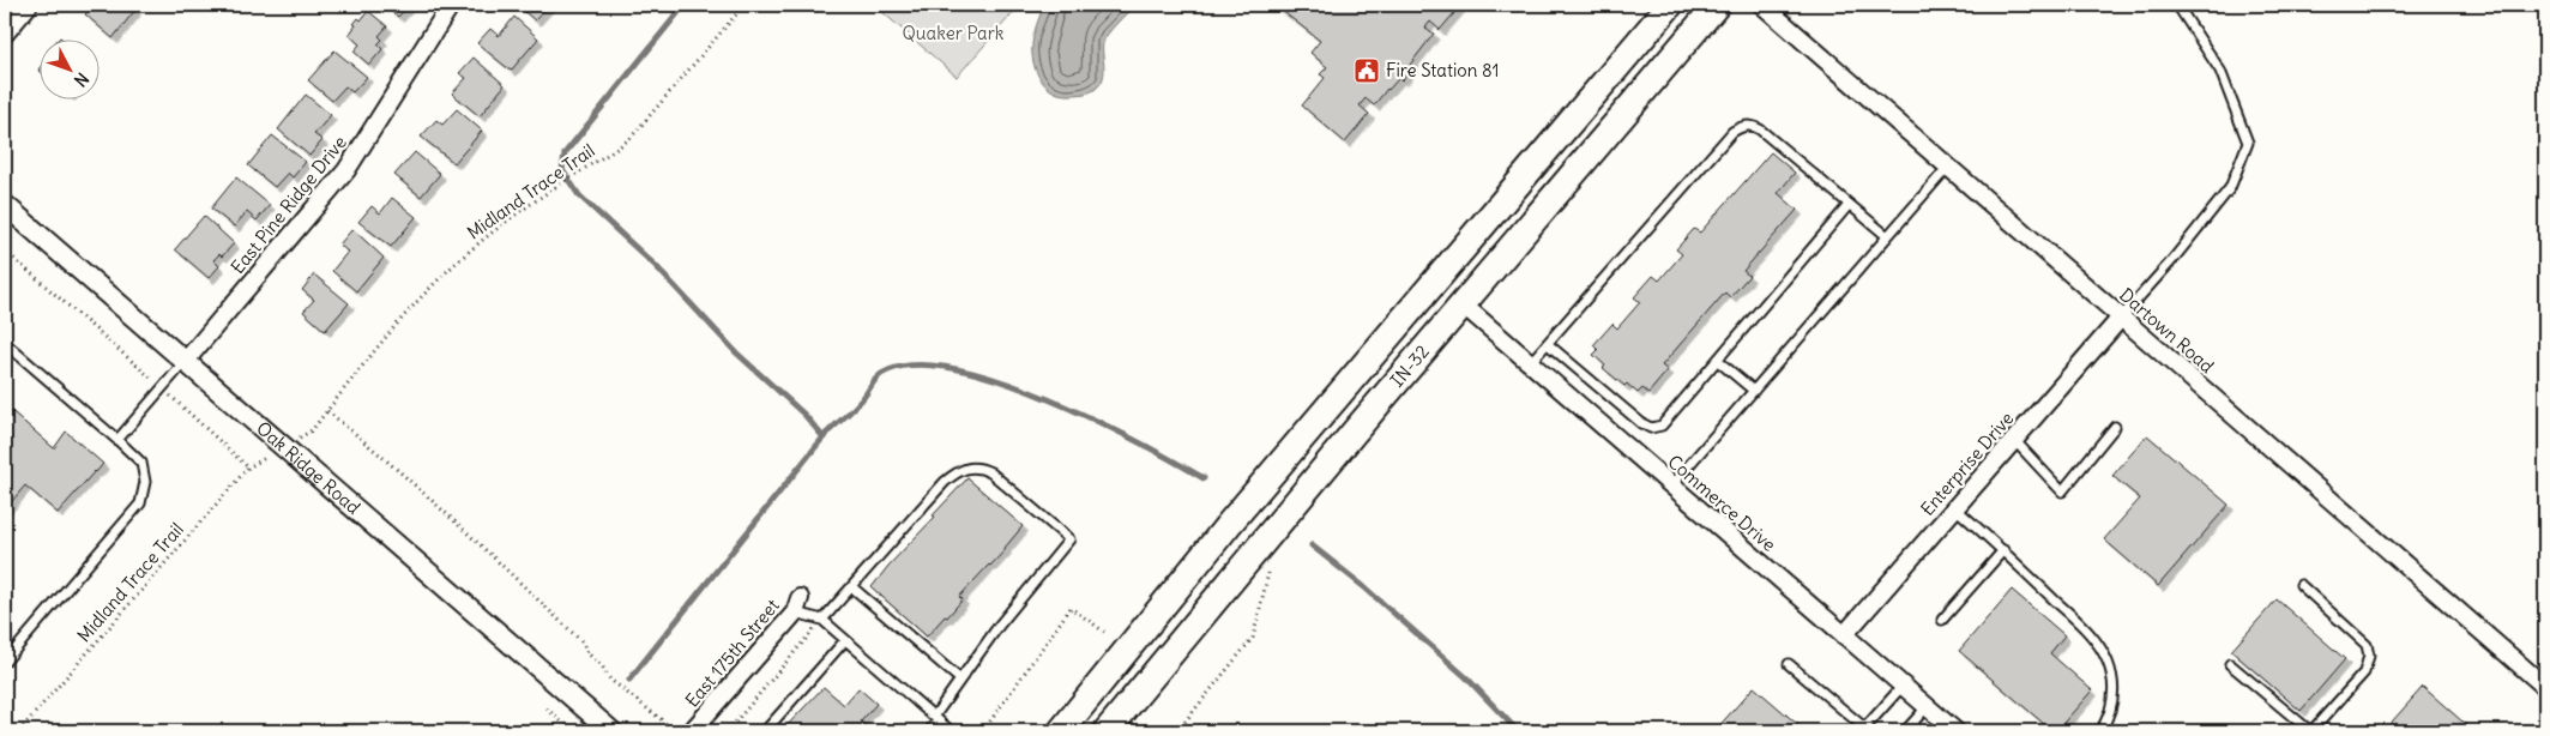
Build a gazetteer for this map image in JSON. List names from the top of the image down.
{
  "streets": {
    "main road": ["IN-32"],
    "street": [
      "East Pine Ridge Drive",
      "Dartown Road",
      "Enterprise Drive",
      "Oak Ridge Road",
      "Commerce Drive",
      "East 175th Street"
    ],
    "path": ["Midland Trace Trail"]
  },
  "crossings": [
    ["East Pine Ridge Drive", "Oak Ridge Road"],
    ["Dartown Road", "Enterprise Drive"],
    ["IN-32", "Commerce Drive"],
    ["Enterprise Drive", "Commerce Drive"]
  ],
  "parks": ["Quaker Park"],
  "places": {
    "public building": ["Fire Station 81"]
  },
  "north": "bottom right"
}
